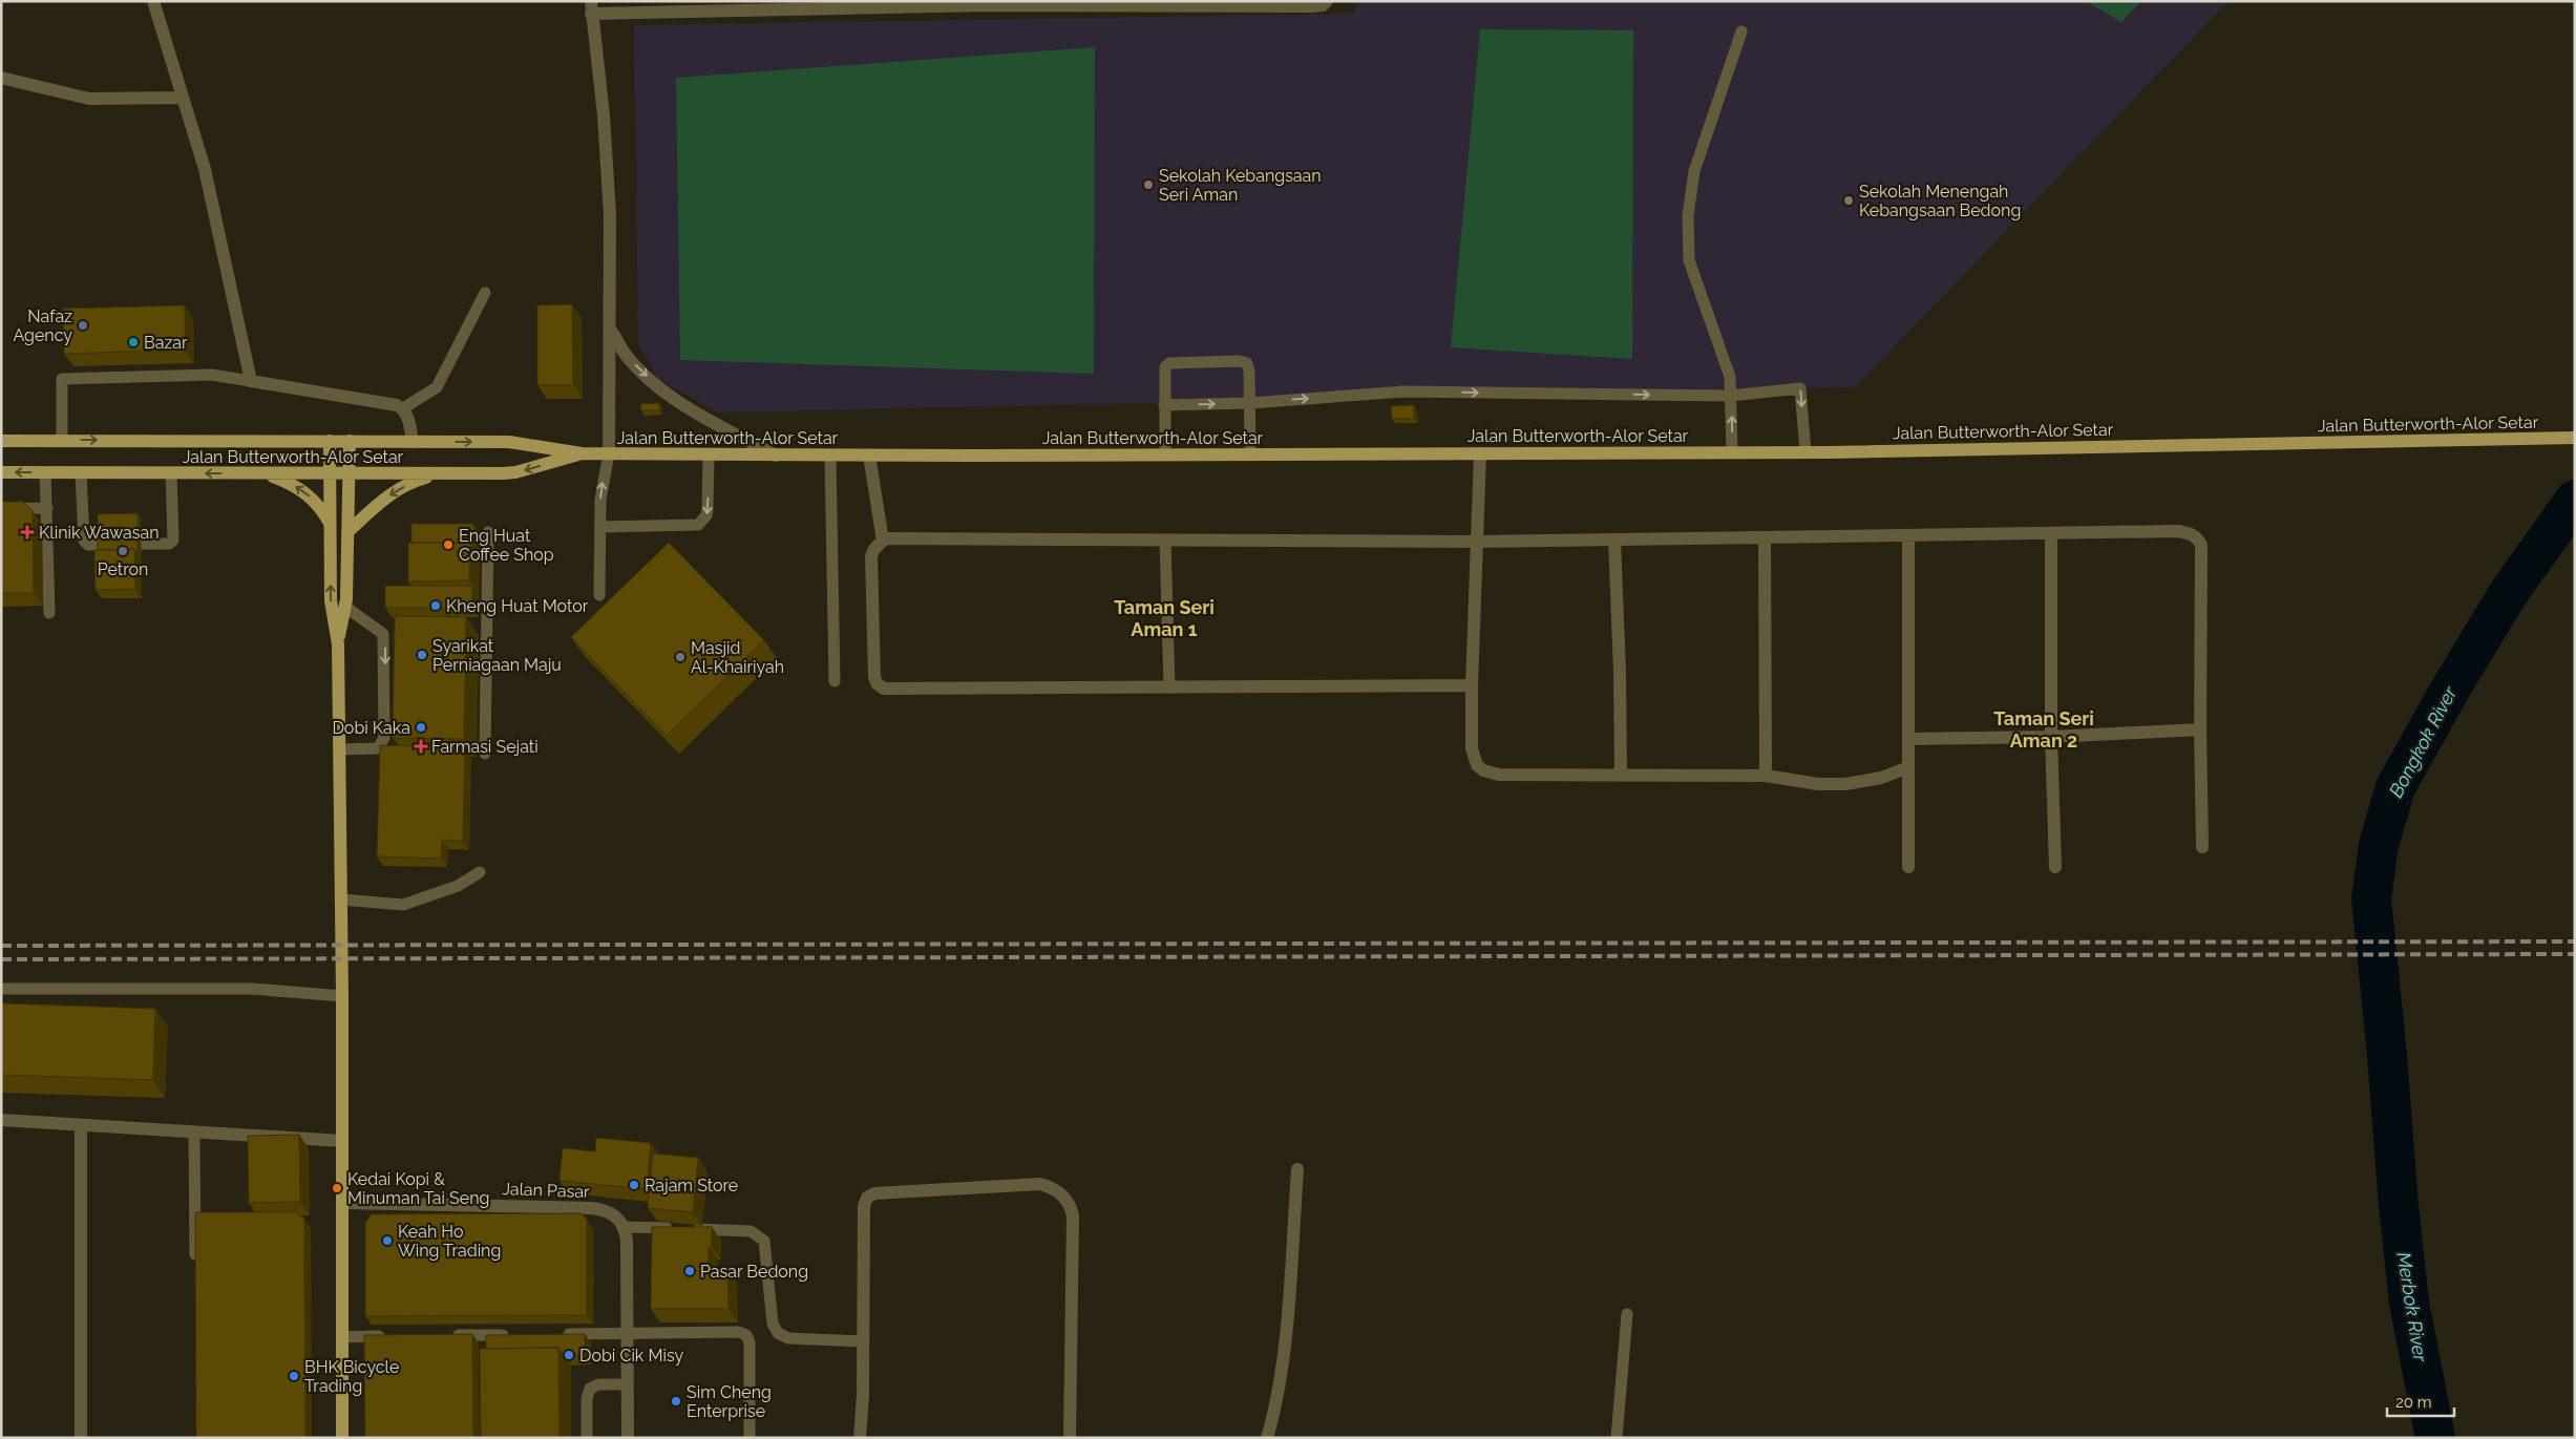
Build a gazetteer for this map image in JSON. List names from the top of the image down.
{
  "streets": {
    "main road": ["Jalan Butterworth-Alor Setar"],
    "street": ["Jalan Pasar"]
  },
  "districts": ["Taman Seri Aman 1", "Taman Seri Aman 2"],
  "water": ["Bongkok River", "Merbok River"],
  "places": {
    "other": [
      "Sekolah Kebangsaan Seri Aman",
      "Sekolah Menengah Kebangsaan Bedong",
      "Nafaz Agency",
      "Bazar",
      "Eng Huat Coffee Shop",
      "Petron",
      "Kheng Huat Motor",
      "Syarikat Perniagaan Maju",
      "Masjid Al-Khairiyah",
      "Dobi Kaka",
      "Rajam Store",
      "Kedai Kopi & Minuman Tai Seng",
      "Keah Ho Wing Trading",
      "Pasar Bedong",
      "Dobi Cik Misy",
      "BHK Bicycle Trading",
      "Sim Cheng Enterprise"
    ],
    "health": ["Klinik Wawasan", "Farmasi Sejati"]
  },
  "scale_bar": "20 m"
}
